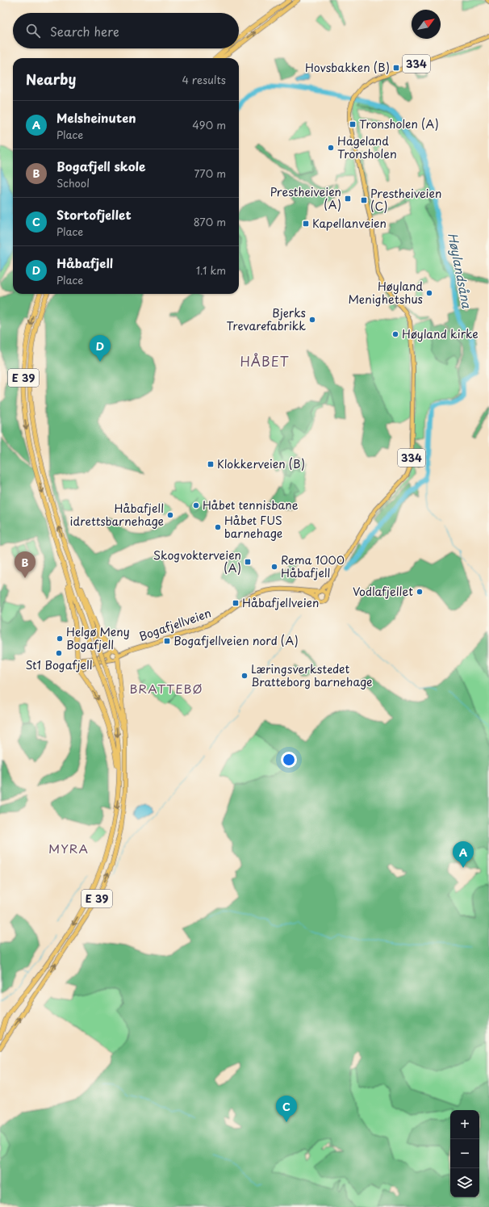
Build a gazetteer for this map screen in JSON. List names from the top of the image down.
{
  "streets": {
    "highway": ["E 39"],
    "main road": ["334", "Bogafjellveien"]
  },
  "crossings": [
    ["334", "Bogafjellveien"],
    ["E 39", "Bogafjellveien"]
  ],
  "districts": ["HÅBET", "BRATTEBØ", "MYRA"],
  "water": ["Høylandsåna"],
  "places": {
    "transit": [
      "Hovsbakken (B)",
      "Tronsholen (A)",
      "Prestheiveien (A)",
      "Prestheiveien (C)",
      "Kapellanveien",
      "Klokkerveien (B)",
      "Skogvokterveien (A)",
      "Håbafjellveien",
      "Bogafjellveien nord (A)"
    ],
    "other": [
      "Hageland Tronsholen",
      "Høyland Menighetshus",
      "Bjerks Trevarefabrikk",
      "Høyland kirke",
      "Håbet tennisbane",
      "Håbafjell idrettsbarnehage",
      "Håbet FUS barnehage",
      "Rema 1000 Håbafjell",
      "Vodlafjellet",
      "Helgø Meny Bogafjell",
      "St1 Bogafjell",
      "Læringsverkstedet Bratteborg barnehage"
    ]
  },
  "north": "top right",
  "page": {
    "search": "Search here",
    "heading": ["Nearby", "4 results"],
    "list": [
      {
        "mark": "A",
        "name": "Melsheinuten",
        "note": "Place",
        "value": "490 m"
      },
      {
        "mark": "B",
        "name": "Bogafjell skole",
        "note": "School",
        "value": "770 m"
      },
      {
        "mark": "C",
        "name": "Stortofjellet",
        "note": "Place",
        "value": "870 m"
      },
      {
        "mark": "D",
        "name": "Håbafjell",
        "note": "Place",
        "value": "1.1 km"
      }
    ],
    "pins": [
      "D",
      "B",
      "A",
      "C"
    ],
    "map_buttons": ["+", "−"]
  }
}
